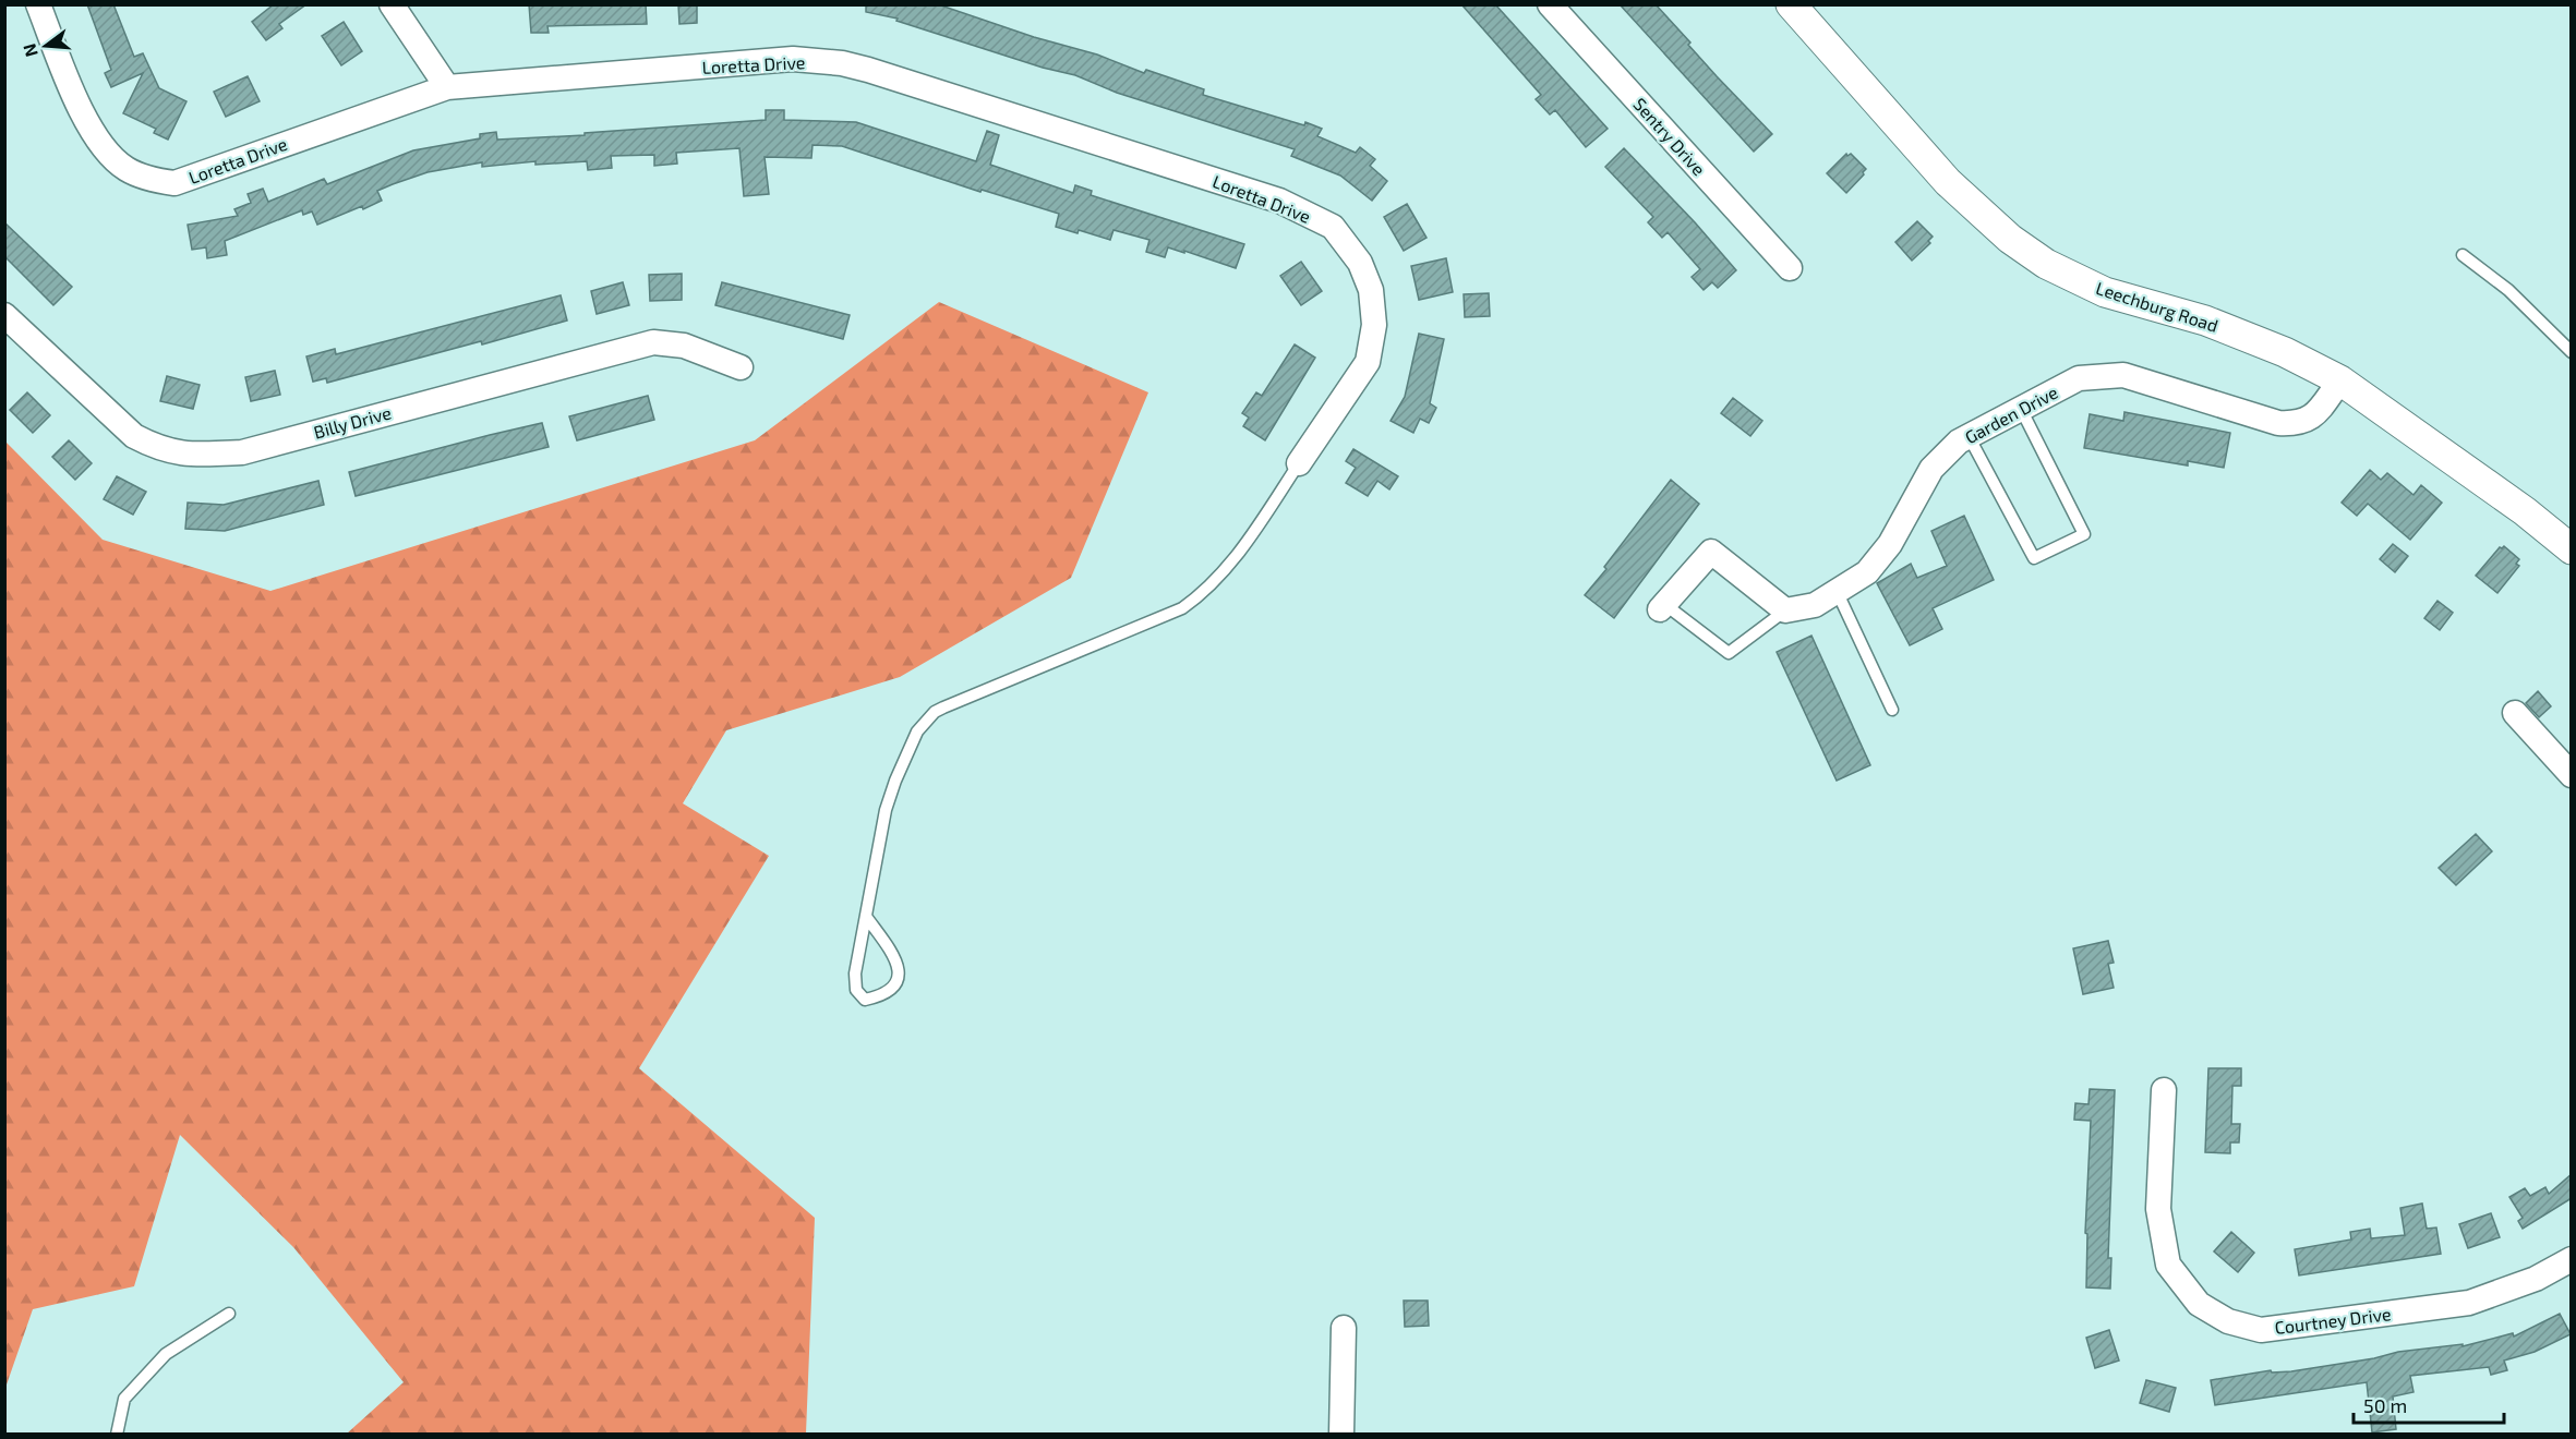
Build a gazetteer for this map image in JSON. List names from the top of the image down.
{
  "streets": {
    "street": [
      "Loretta Drive",
      "Sentry Drive",
      "Leechburg Road",
      "Garden Drive",
      "Billy Drive",
      "Courtney Drive"
    ]
  },
  "crossings": [
    ["Leechburg Road", "Garden Drive"]
  ],
  "scale_bar": "50 m",
  "north": "left"
}
